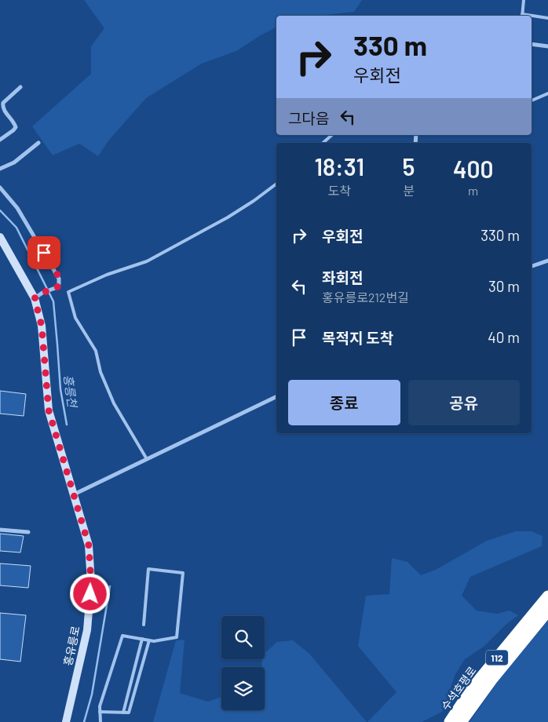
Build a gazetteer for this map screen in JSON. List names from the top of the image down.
{
  "streets": {
    "highway": ["112", "수석호평로"],
    "street": ["홍유릉로"]
  },
  "water": ["홍릉천"],
  "page": {
    "turn": ["330 m", "우회전"],
    "then": "그다음",
    "eta": [
      "18:31",
      "도착",
      "5",
      "분",
      "400",
      "m"
    ],
    "list": [
      {
        "name": "우회전",
        "value": "330 m"
      },
      {
        "name": "좌회전",
        "note": "홍유릉로212번길",
        "value": "30 m"
      },
      {
        "name": "목적지 도착",
        "value": "40 m"
      }
    ],
    "buttons": ["종료", "공유"]
  }
}
